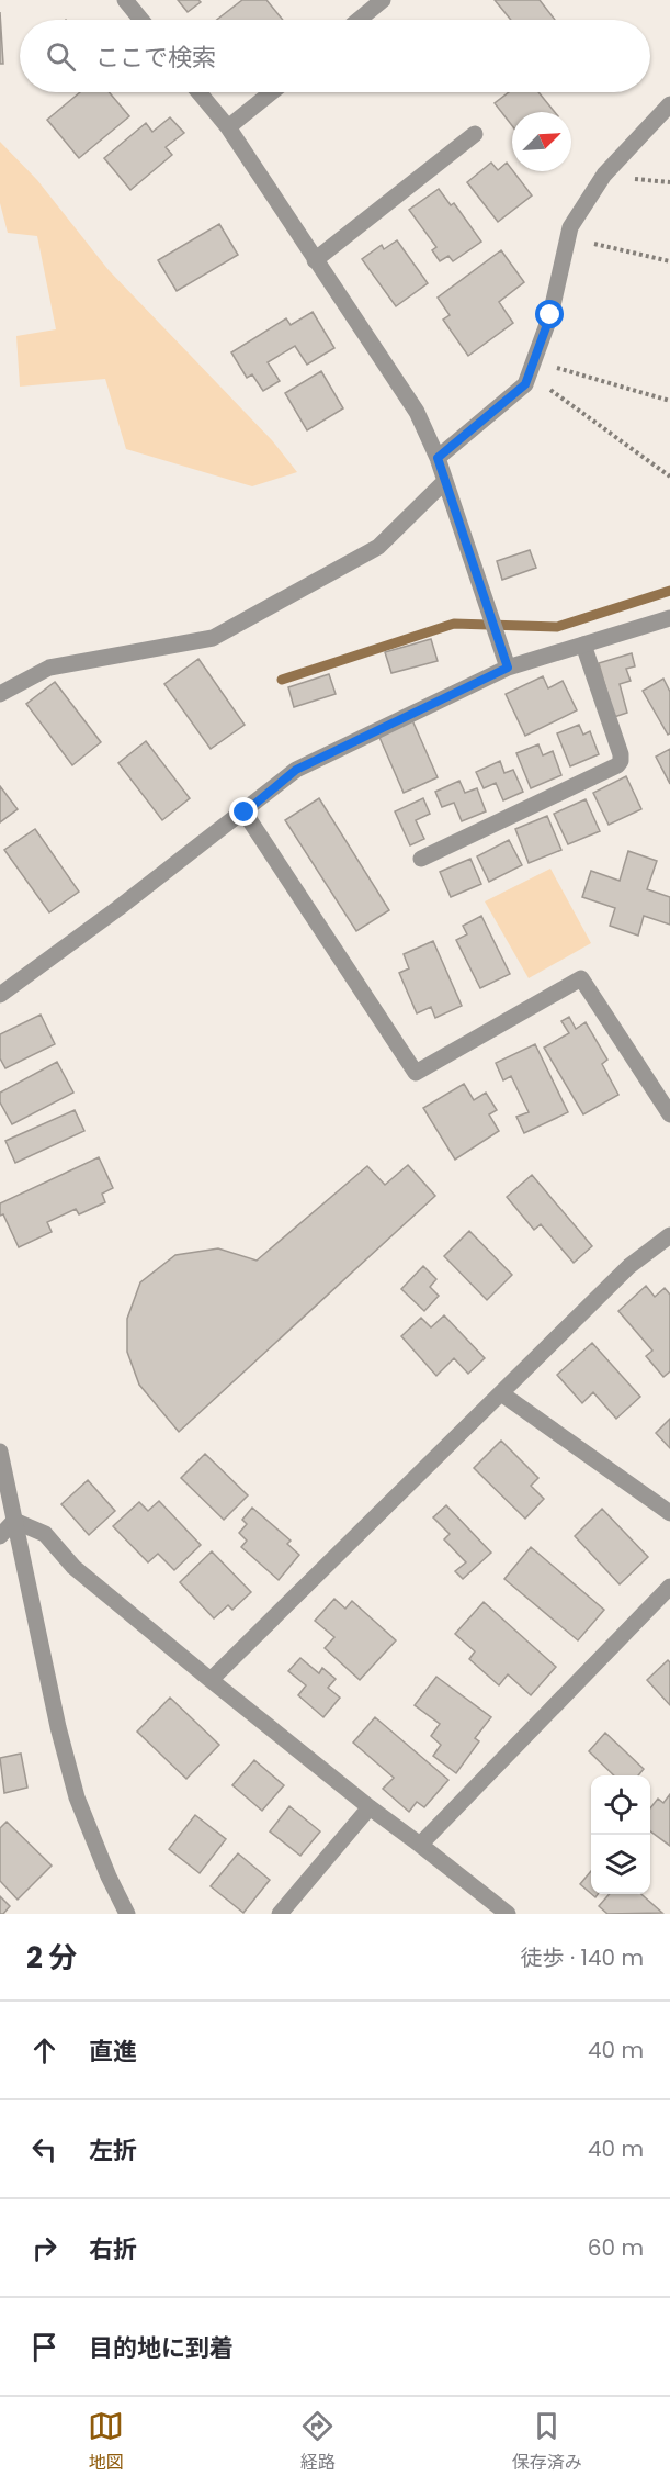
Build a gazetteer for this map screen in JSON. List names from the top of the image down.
{
  "north": "top right",
  "page": {
    "search": "ここで検索",
    "heading": ["2 分", "徒歩 · 140 m"],
    "list": [
      ["直進", "40 m"],
      ["左折", "40 m"],
      ["右折", "60 m"],
      "目的地に到着"
    ],
    "nav": ["地図", "経路", "保存済み"]
  }
}
